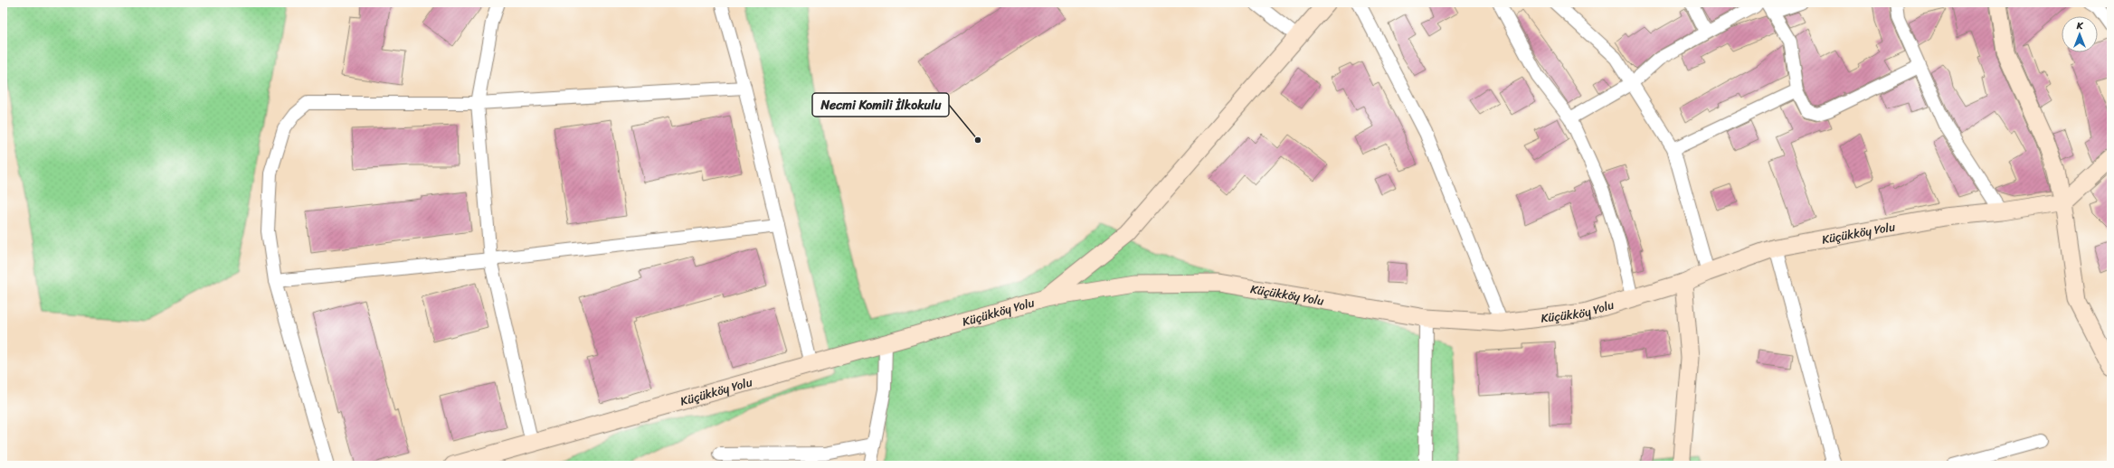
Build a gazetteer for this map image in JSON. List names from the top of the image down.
{
  "streets": {
    "main road": ["Küçükköy Yolu"]
  },
  "places": ["Necmi Komili İlkokulu"],
  "north": "top"
}
